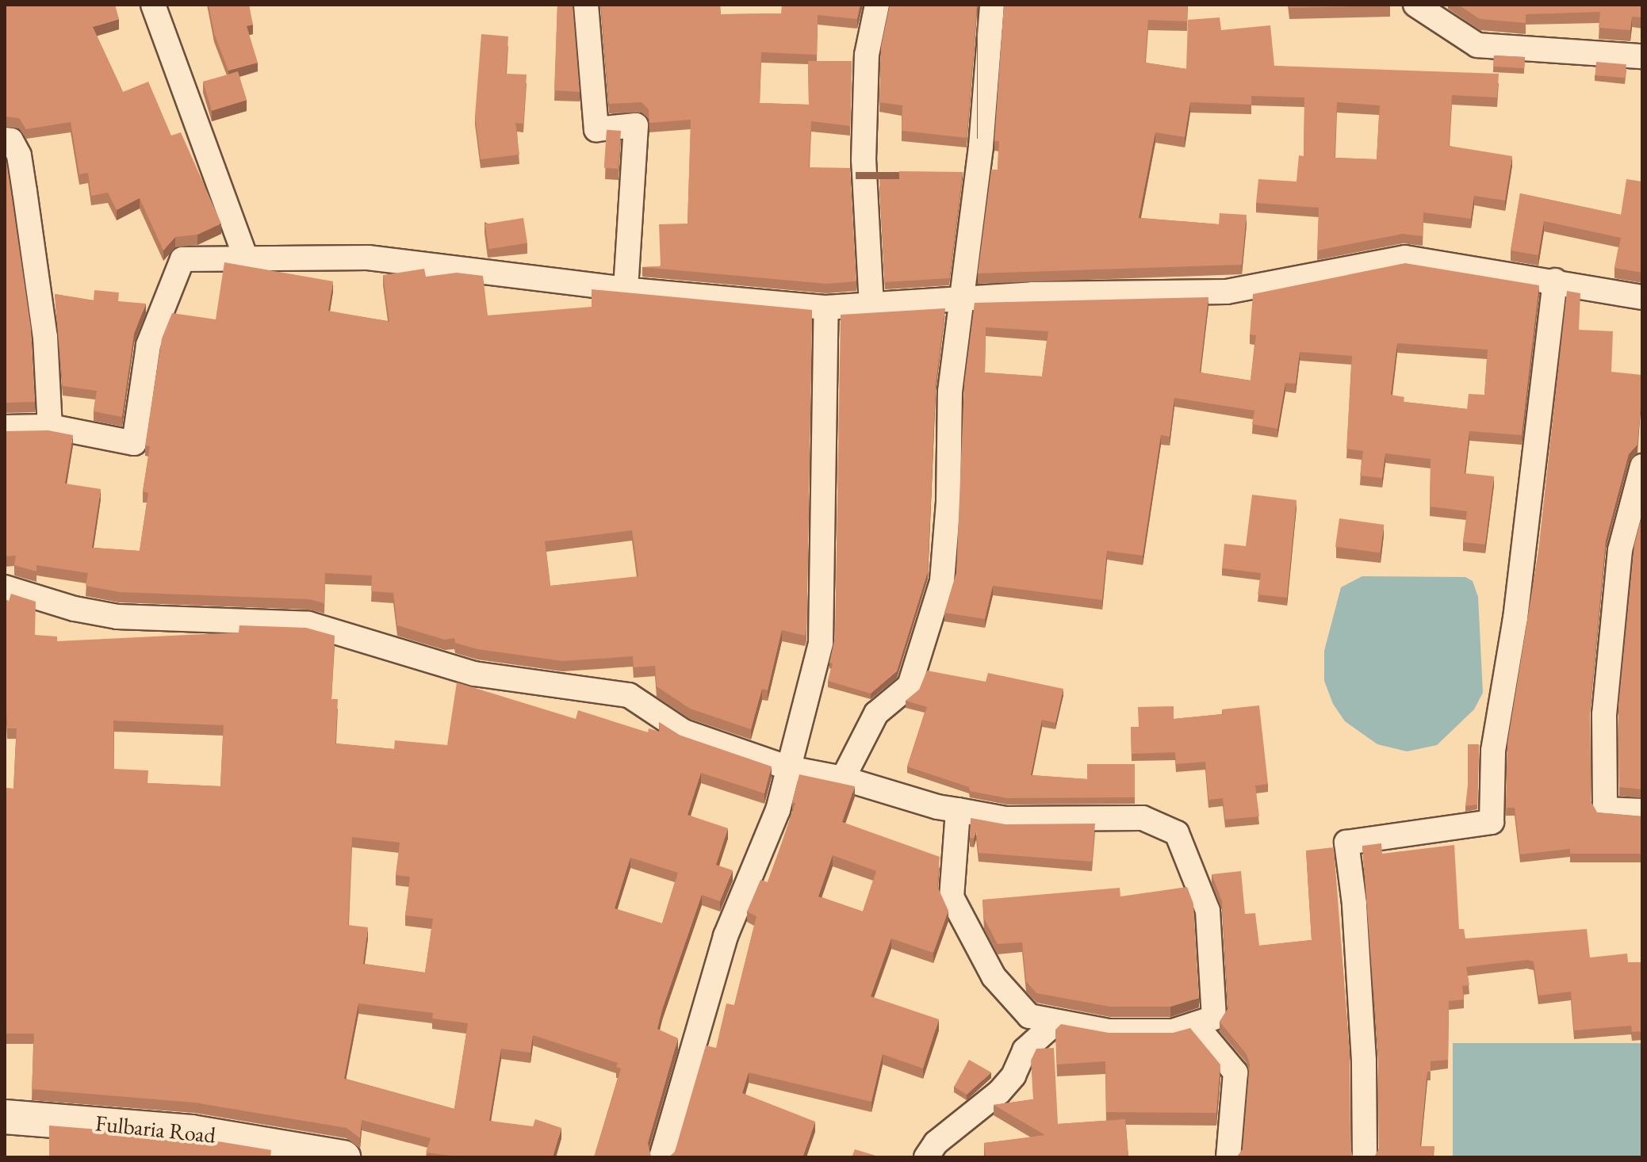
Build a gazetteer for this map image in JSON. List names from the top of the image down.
{
  "streets": {
    "main road": ["Fulbaria Road"]
  }
}
